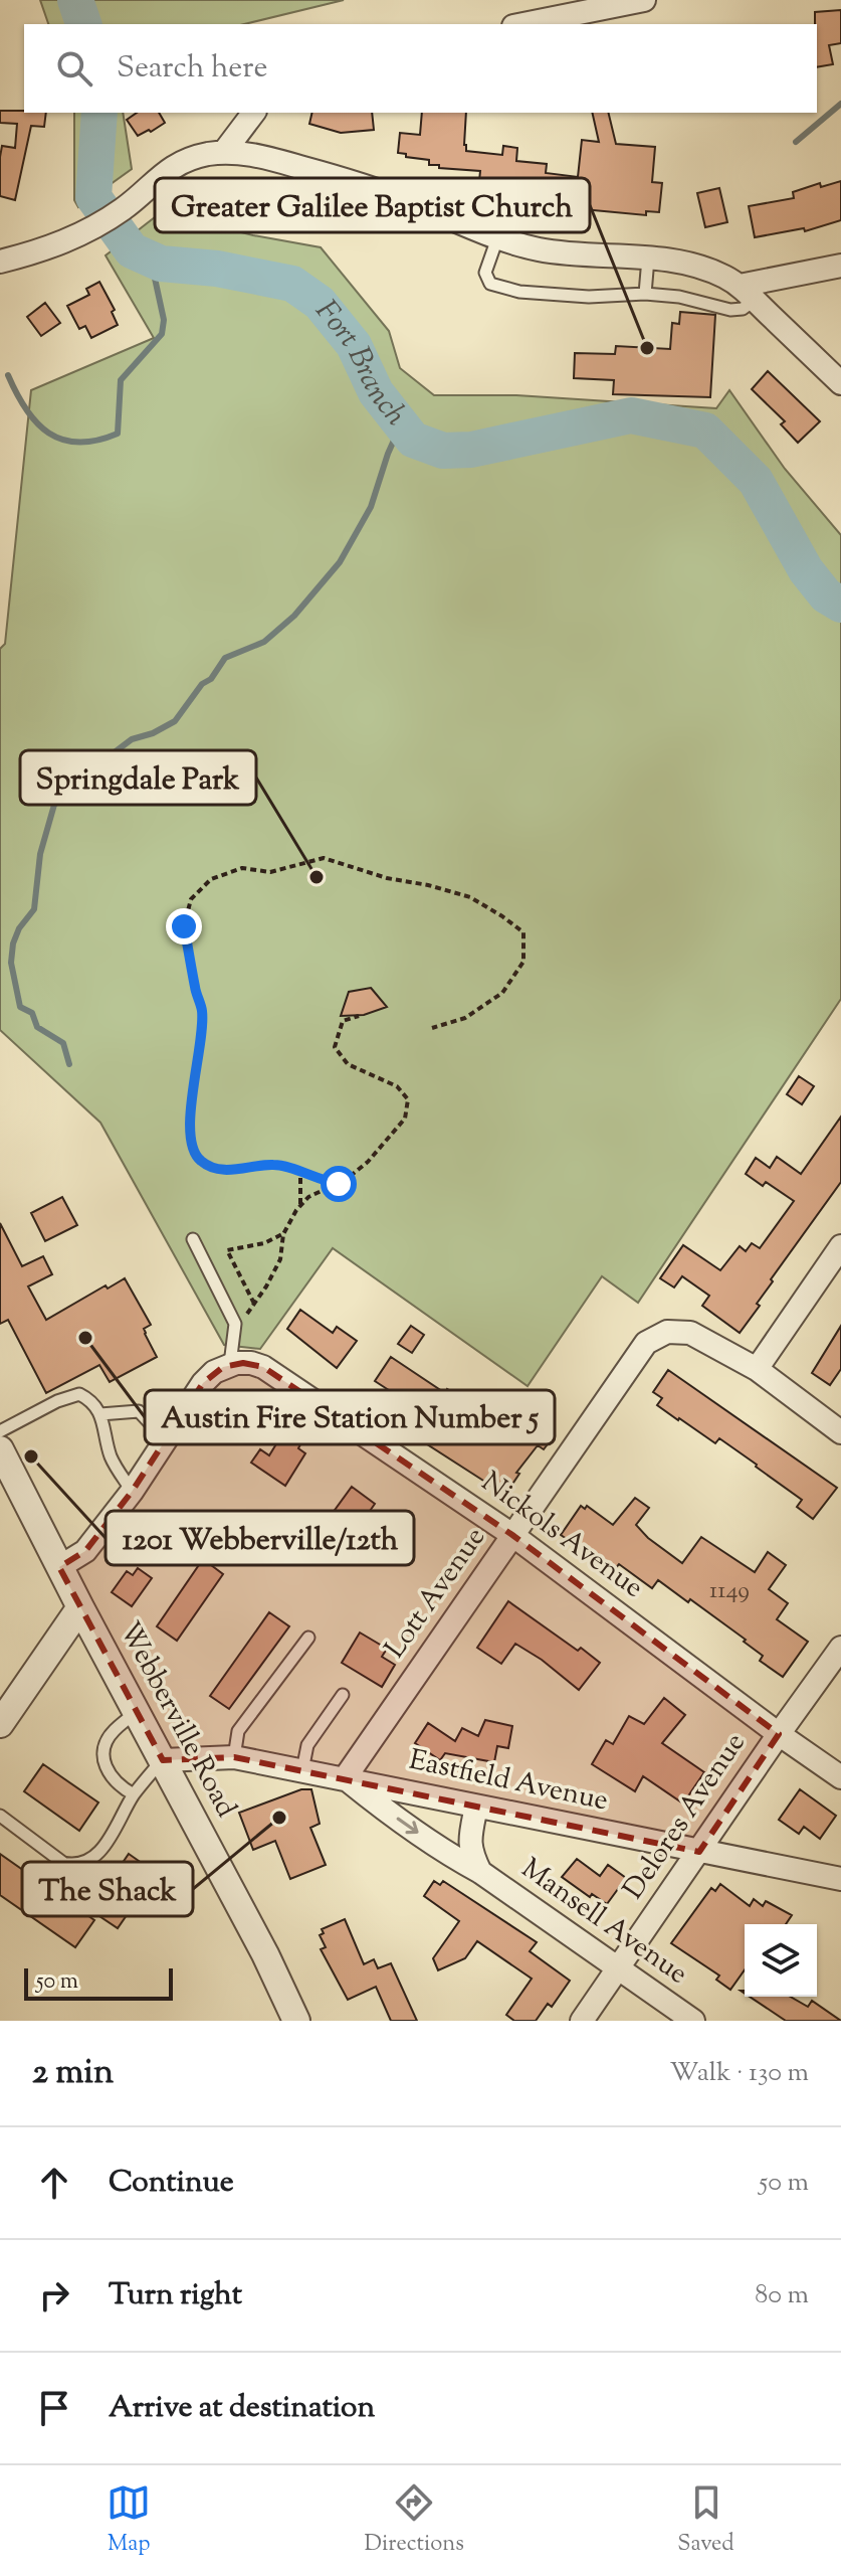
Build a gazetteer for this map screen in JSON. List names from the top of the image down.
{
  "streets": {
    "street": [
      "Nickols Avenue",
      "Lott Avenue",
      "Webberville Road",
      "Eastfield Avenue",
      "Delores Avenue",
      "Mansell Avenue"
    ]
  },
  "crossings": [
    ["Nickols Avenue", "Lott Avenue"],
    ["Nickols Avenue", "Delores Avenue"],
    ["Lott Avenue", "Eastfield Avenue"],
    ["Lott Avenue", "Mansell Avenue"],
    ["Webberville Road", "Eastfield Avenue"],
    ["Eastfield Avenue", "Delores Avenue"],
    ["Eastfield Avenue", "Mansell Avenue"],
    ["Delores Avenue", "Mansell Avenue"]
  ],
  "water": ["Fort Branch"],
  "places": [
    "Greater Galilee Baptist Church",
    "Springdale Park",
    "Austin Fire Station Number 5",
    "1201 Webberville/12th",
    "The Shack"
  ],
  "house_numbers": ["1149"],
  "scale_bar": "50 m",
  "page": {
    "search": "Search here",
    "scale": "50 m",
    "heading": ["2 min", "Walk · 130 m"],
    "list": [
      ["Continue", "50 m"],
      ["Turn right", "80 m"],
      "Arrive at destination"
    ],
    "nav": ["Map", "Directions", "Saved"]
  }
}
